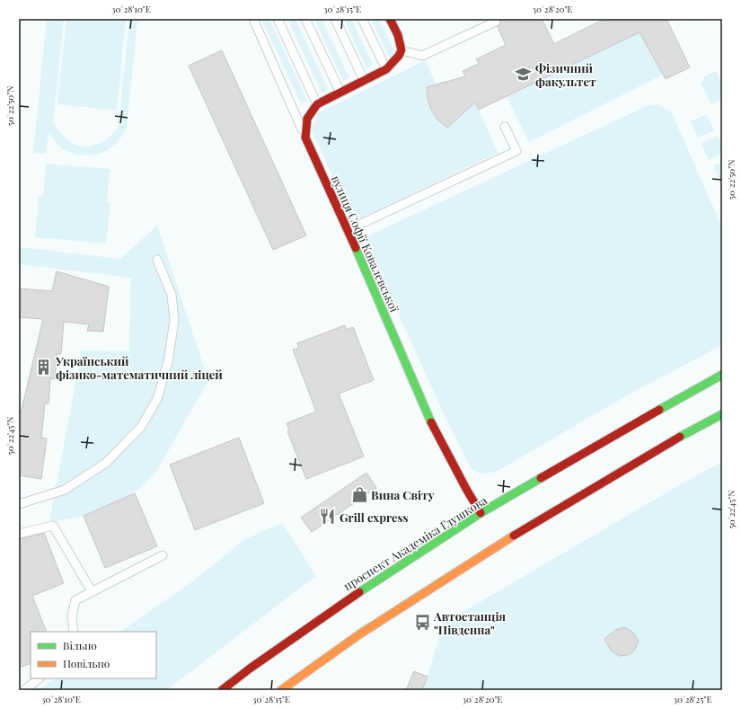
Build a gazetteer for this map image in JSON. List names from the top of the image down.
{
  "streets": {
    "main road": ["вулиця Софії Ковалевської", "проспект Академіка Глушкова"]
  },
  "crossings": [
    ["вулиця Софії Ковалевської", "проспект Академіка Глушкова"]
  ],
  "places": {
    "school or university": ["Фізичний факультет"],
    "building": ["Український фізико-математичний ліцей"],
    "shop": ["Вина Світу"],
    "restaurant": ["Grill express"],
    "bus stop": ["Автостанція \"Південна\""]
  },
  "legend": ["Вільно", "Повільно"],
  "coordinates": [
    "30°28'10\"E",
    "30°28'15\"E",
    "30°28'20\"E",
    "50°22'50\"N",
    "50°22'45\"N",
    "30°28'25\"E"
  ]
}
